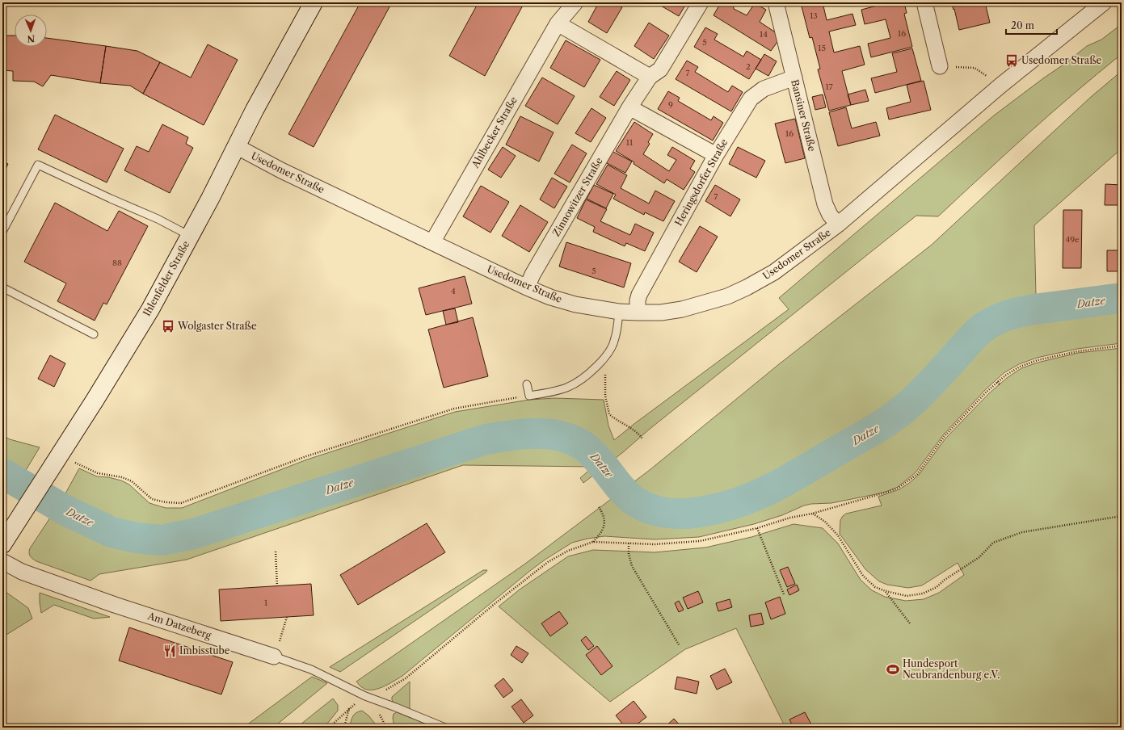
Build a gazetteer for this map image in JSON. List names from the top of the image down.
{
  "streets": {
    "main road": ["Ihlenfelder Straße"],
    "street": [
      "Bansiner Straße",
      "Ahlbecker Straße",
      "Usedomer Straße",
      "Heringsdorfer Straße",
      "Zinnowitzer Straße",
      "Am Datzeberg"
    ]
  },
  "crossings": [
    ["Bansiner Straße", "Usedomer Straße"],
    ["Bansiner Straße", "Heringsdorfer Straße"],
    ["Ahlbecker Straße", "Usedomer Straße"],
    ["Usedomer Straße", "Heringsdorfer Straße"],
    ["Usedomer Straße", "Zinnowitzer Straße"],
    ["Usedomer Straße", "Ihlenfelder Straße"]
  ],
  "water": ["Datze"],
  "places": {
    "bus stop": ["Usedomer Straße", "Wolgaster Straße"],
    "restaurant": ["Imbisstube"],
    "sports": ["Hundesport Neubrandenburg e.V."]
  },
  "house_numbers": [
    "13",
    "16",
    "14",
    "5",
    "15",
    "2",
    "7",
    "17",
    "9",
    "16",
    "11",
    "7",
    "49e",
    "88",
    "5",
    "4",
    "1"
  ],
  "scale_bar": "20 m",
  "north": "bottom"
}
